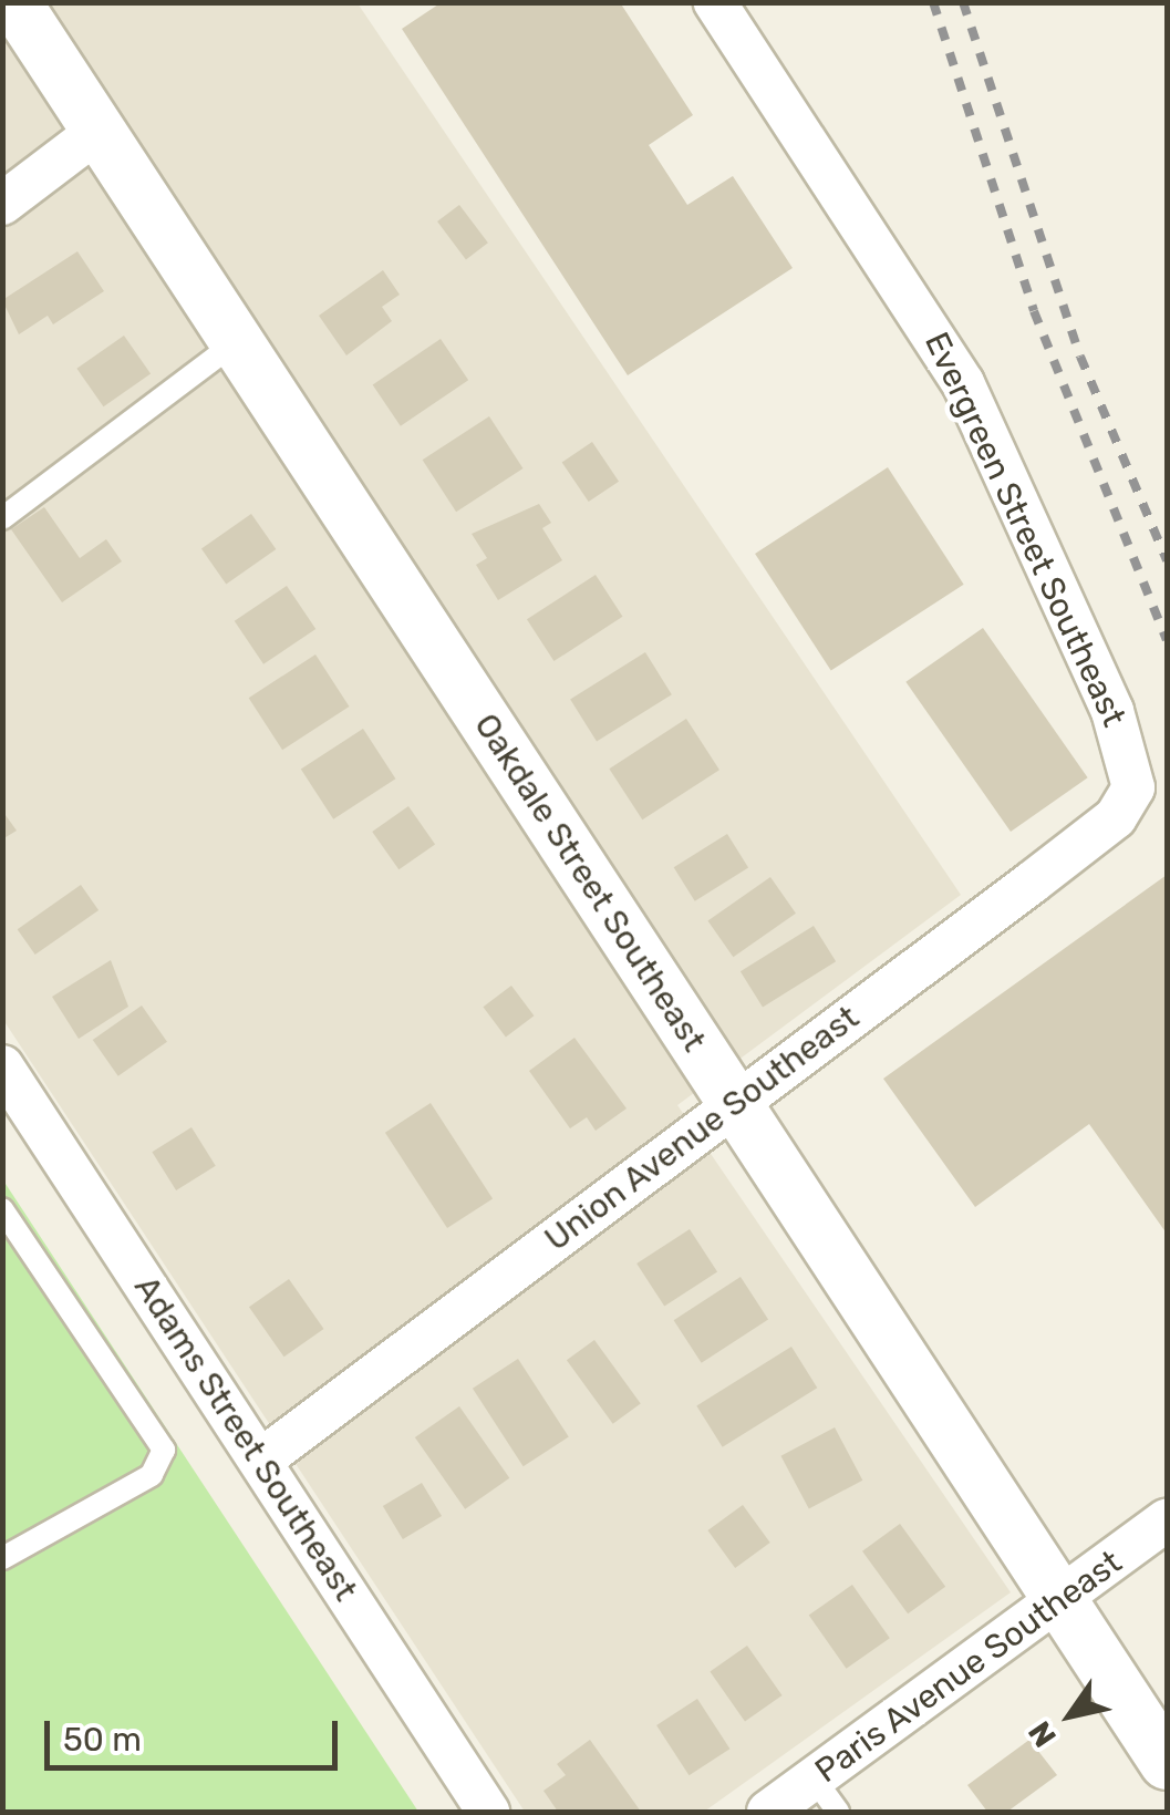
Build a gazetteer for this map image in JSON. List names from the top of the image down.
{
  "streets": {
    "street": [
      "Evergreen Street Southeast",
      "Oakdale Street Southeast",
      "Union Avenue Southeast",
      "Adams Street Southeast",
      "Paris Avenue Southeast"
    ]
  },
  "crossings": [
    ["Evergreen Street Southeast", "Union Avenue Southeast"],
    ["Oakdale Street Southeast", "Union Avenue Southeast"],
    ["Oakdale Street Southeast", "Paris Avenue Southeast"],
    ["Union Avenue Southeast", "Adams Street Southeast"]
  ],
  "scale_bar": "50 m",
  "north": "bottom left"
}
